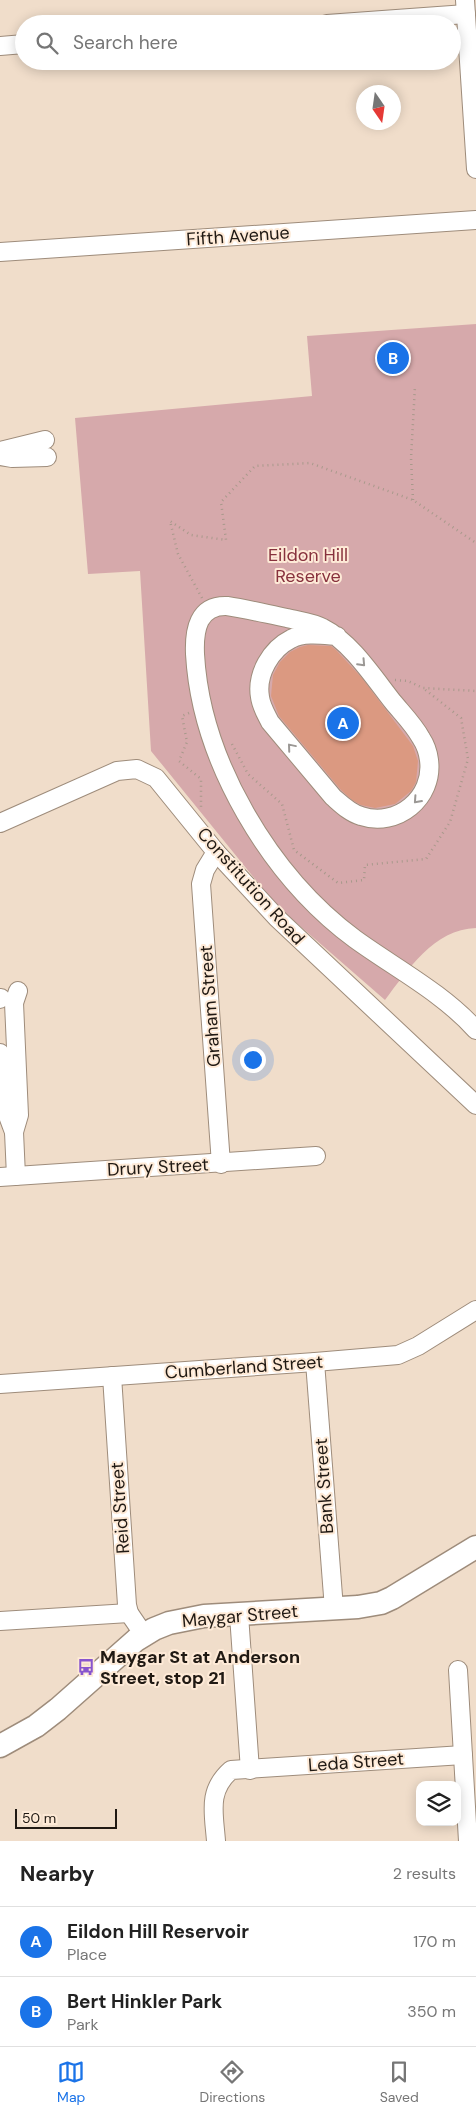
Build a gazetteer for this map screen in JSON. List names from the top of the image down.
{
  "streets": {
    "main road": ["Maygar Street"],
    "street": [
      "Fifth Avenue",
      "Constitution Road",
      "Graham Street",
      "Drury Street",
      "Cumberland Street",
      "Bank Street",
      "Reid Street",
      "Leda Street"
    ]
  },
  "crossings": [
    ["Constitution Road", "Graham Street"],
    ["Graham Street", "Drury Street"],
    ["Cumberland Street", "Bank Street"],
    ["Cumberland Street", "Reid Street"],
    ["Bank Street", "Maygar Street"],
    ["Reid Street", "Maygar Street"]
  ],
  "parks": ["Eildon Hill Reserve"],
  "places": {
    "bus stop": ["Maygar St at Anderson Street, stop 21"]
  },
  "scale_bar": "50 m",
  "north": "bottom",
  "page": {
    "search": "Search here",
    "pins": ["B", "A"],
    "scale": "50 m",
    "heading": ["Nearby", "2 results"],
    "list": [
      {
        "mark": "A",
        "name": "Eildon Hill Reservoir",
        "note": "Place",
        "value": "170 m"
      },
      {
        "mark": "B",
        "name": "Bert Hinkler Park",
        "note": "Park",
        "value": "350 m"
      }
    ],
    "nav": ["Map", "Directions", "Saved"]
  }
}
